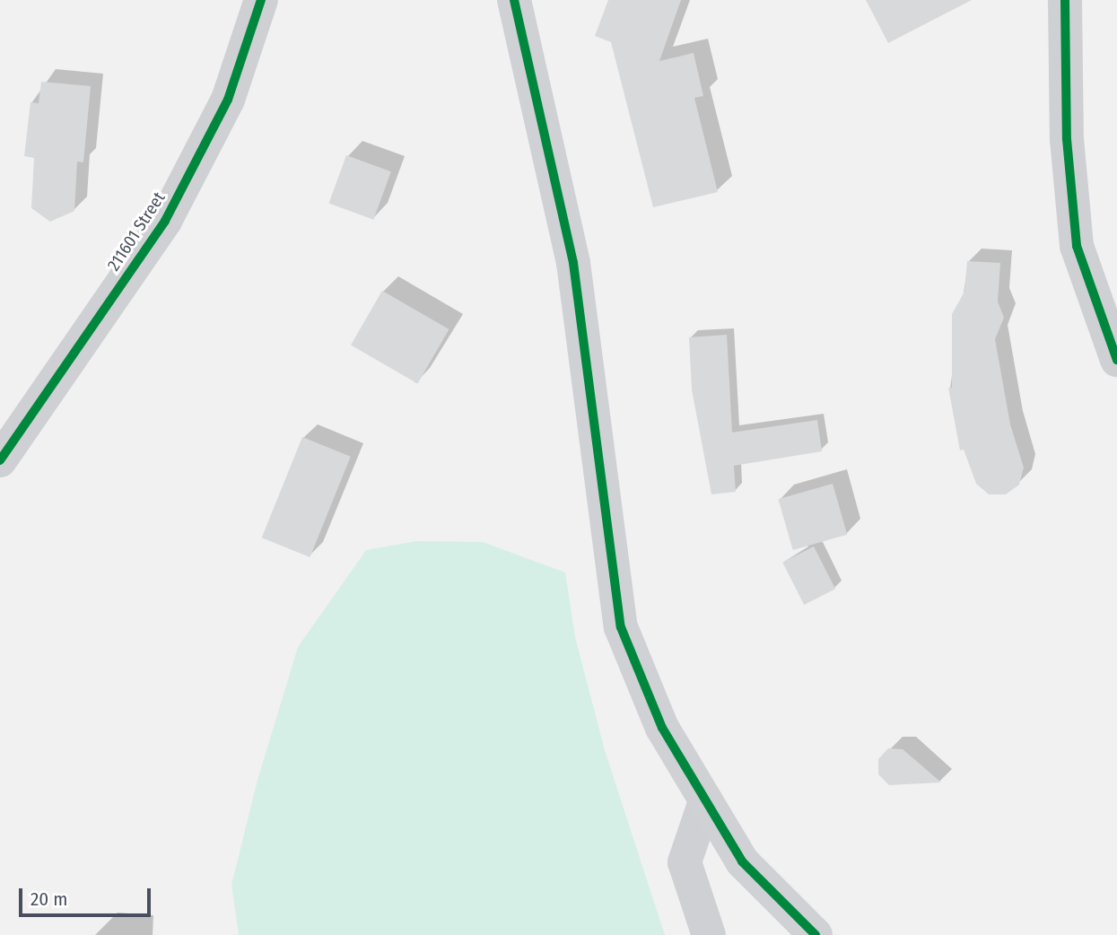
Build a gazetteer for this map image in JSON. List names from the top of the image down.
{
  "streets": {
    "street": ["211601 Street"]
  },
  "scale_bar": "20 m"
}
